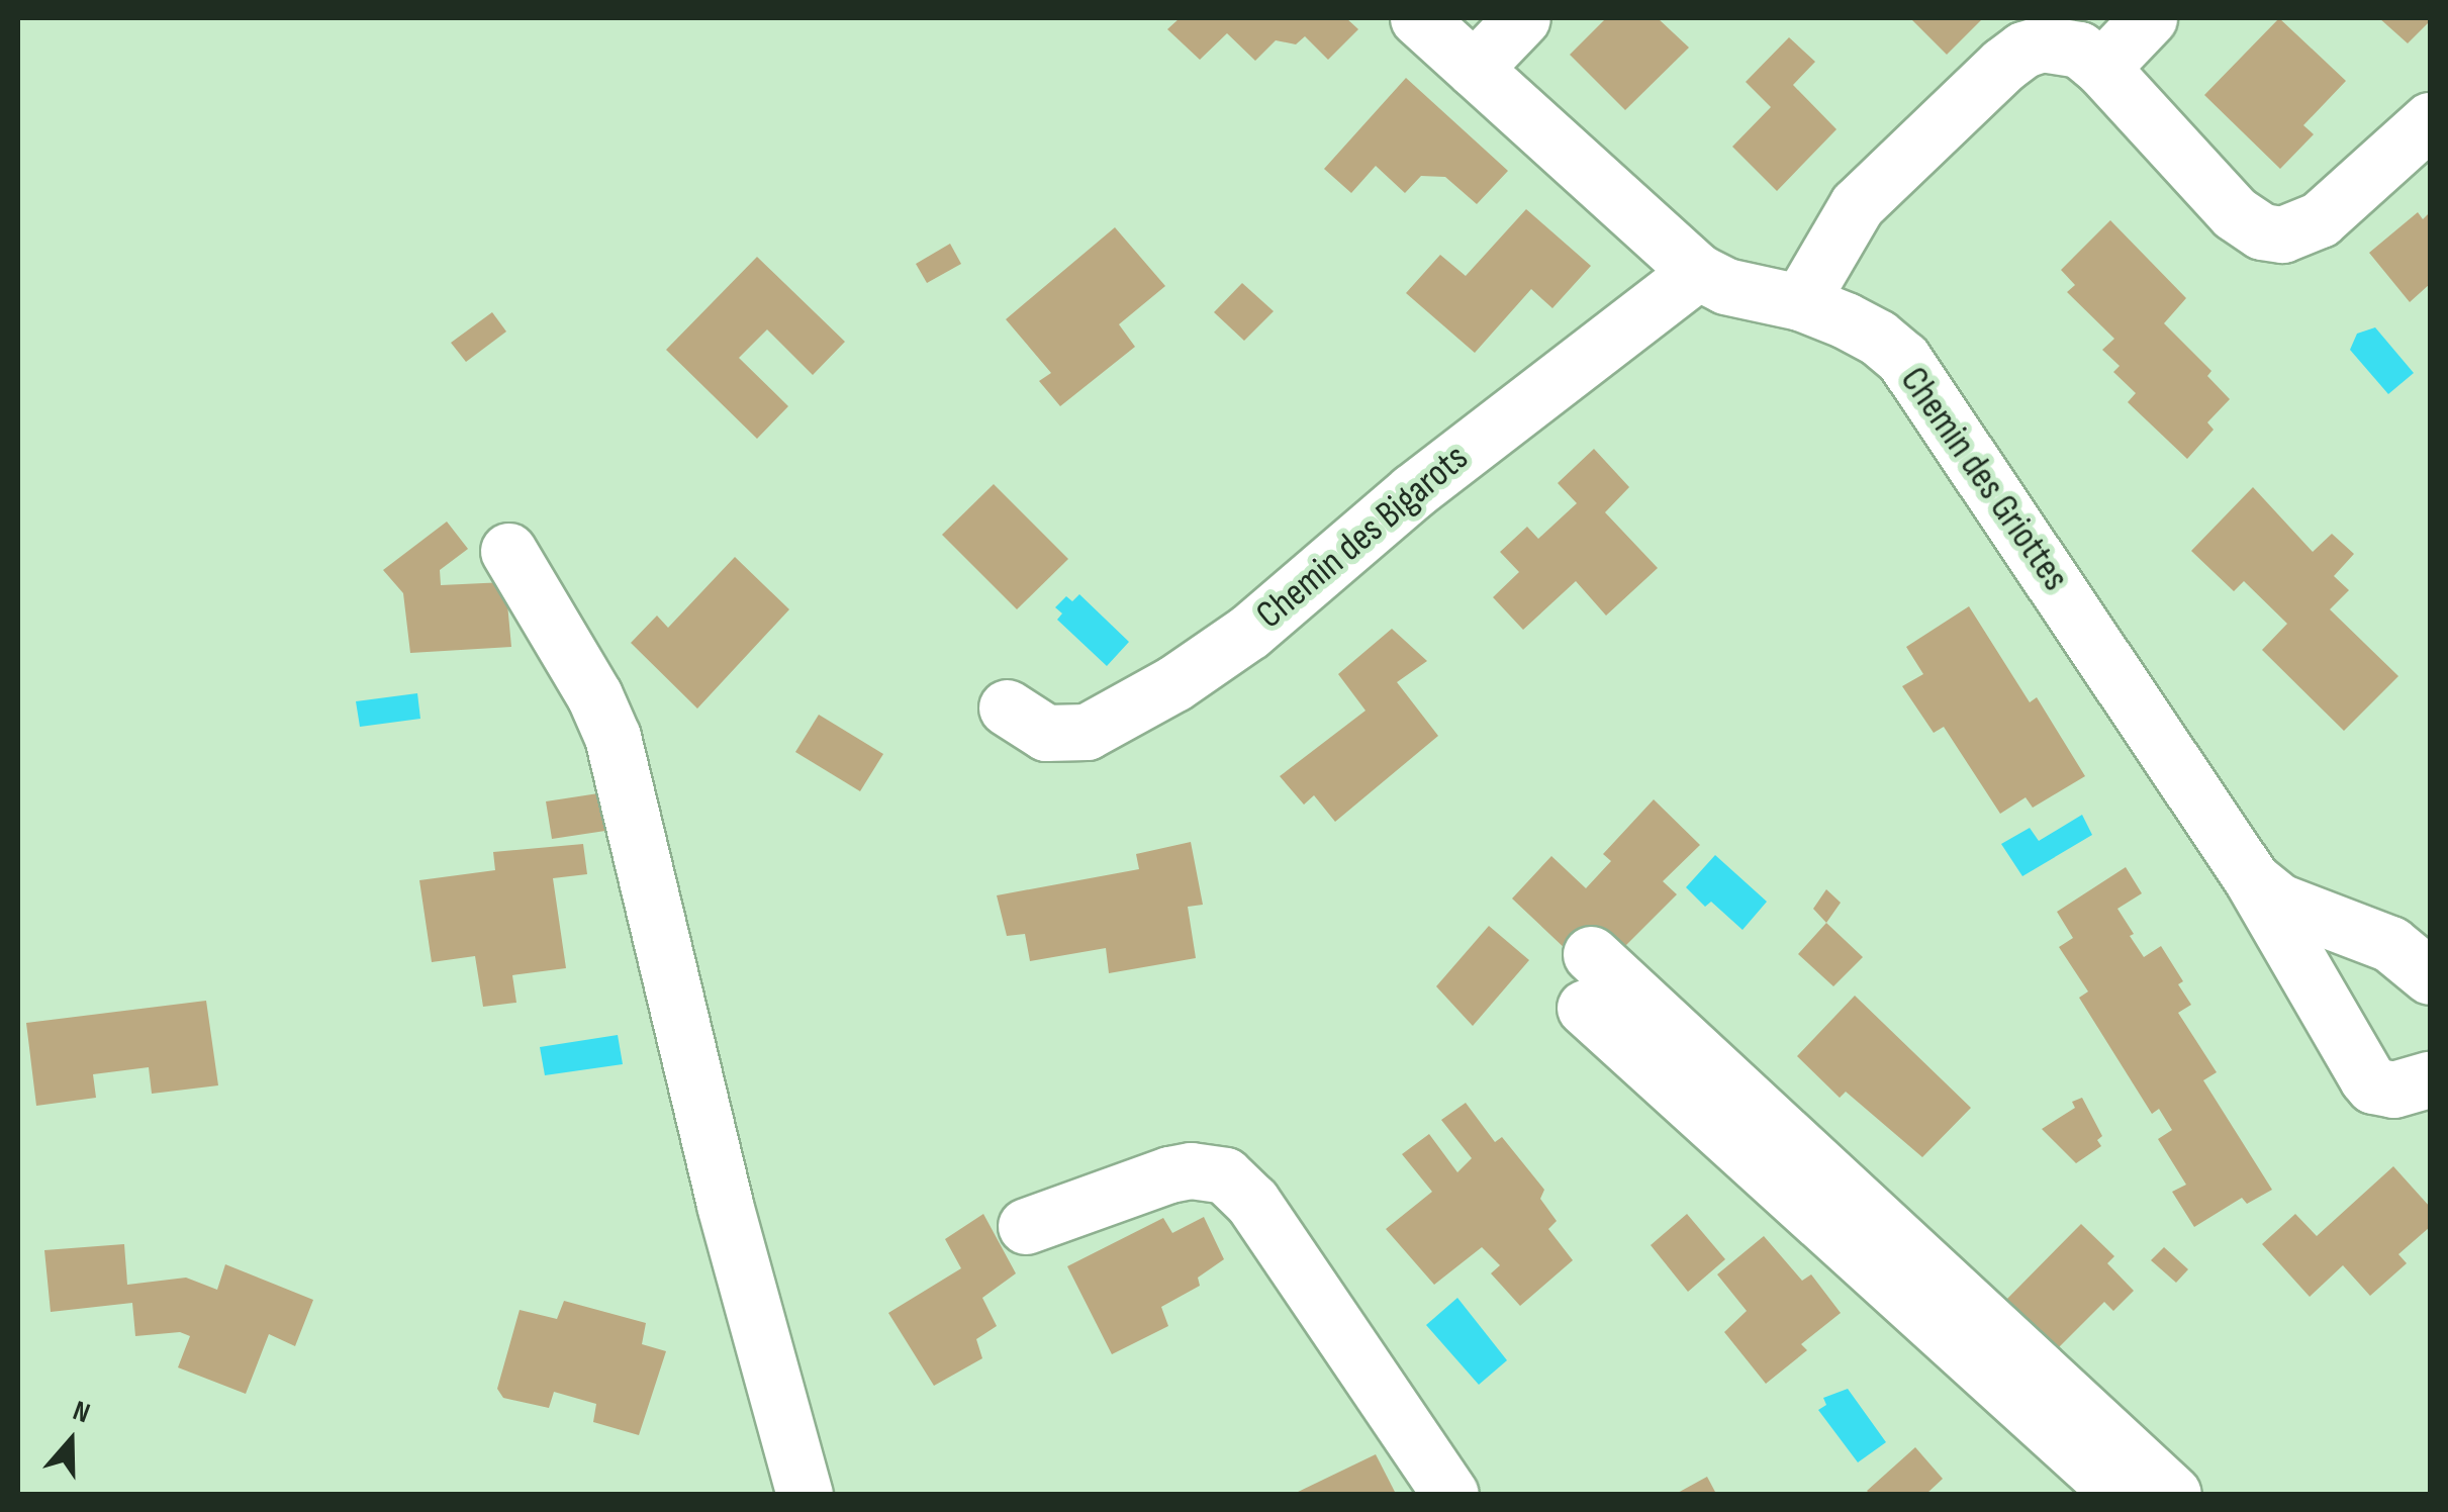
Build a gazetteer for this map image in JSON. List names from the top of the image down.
{
  "streets": {
    "street": ["Chemin des Griottes", "Chemin des Bigarots"]
  },
  "crossings": [
    ["Chemin des Griottes", "Chemin des Bigarots"]
  ],
  "north": "top"
}
